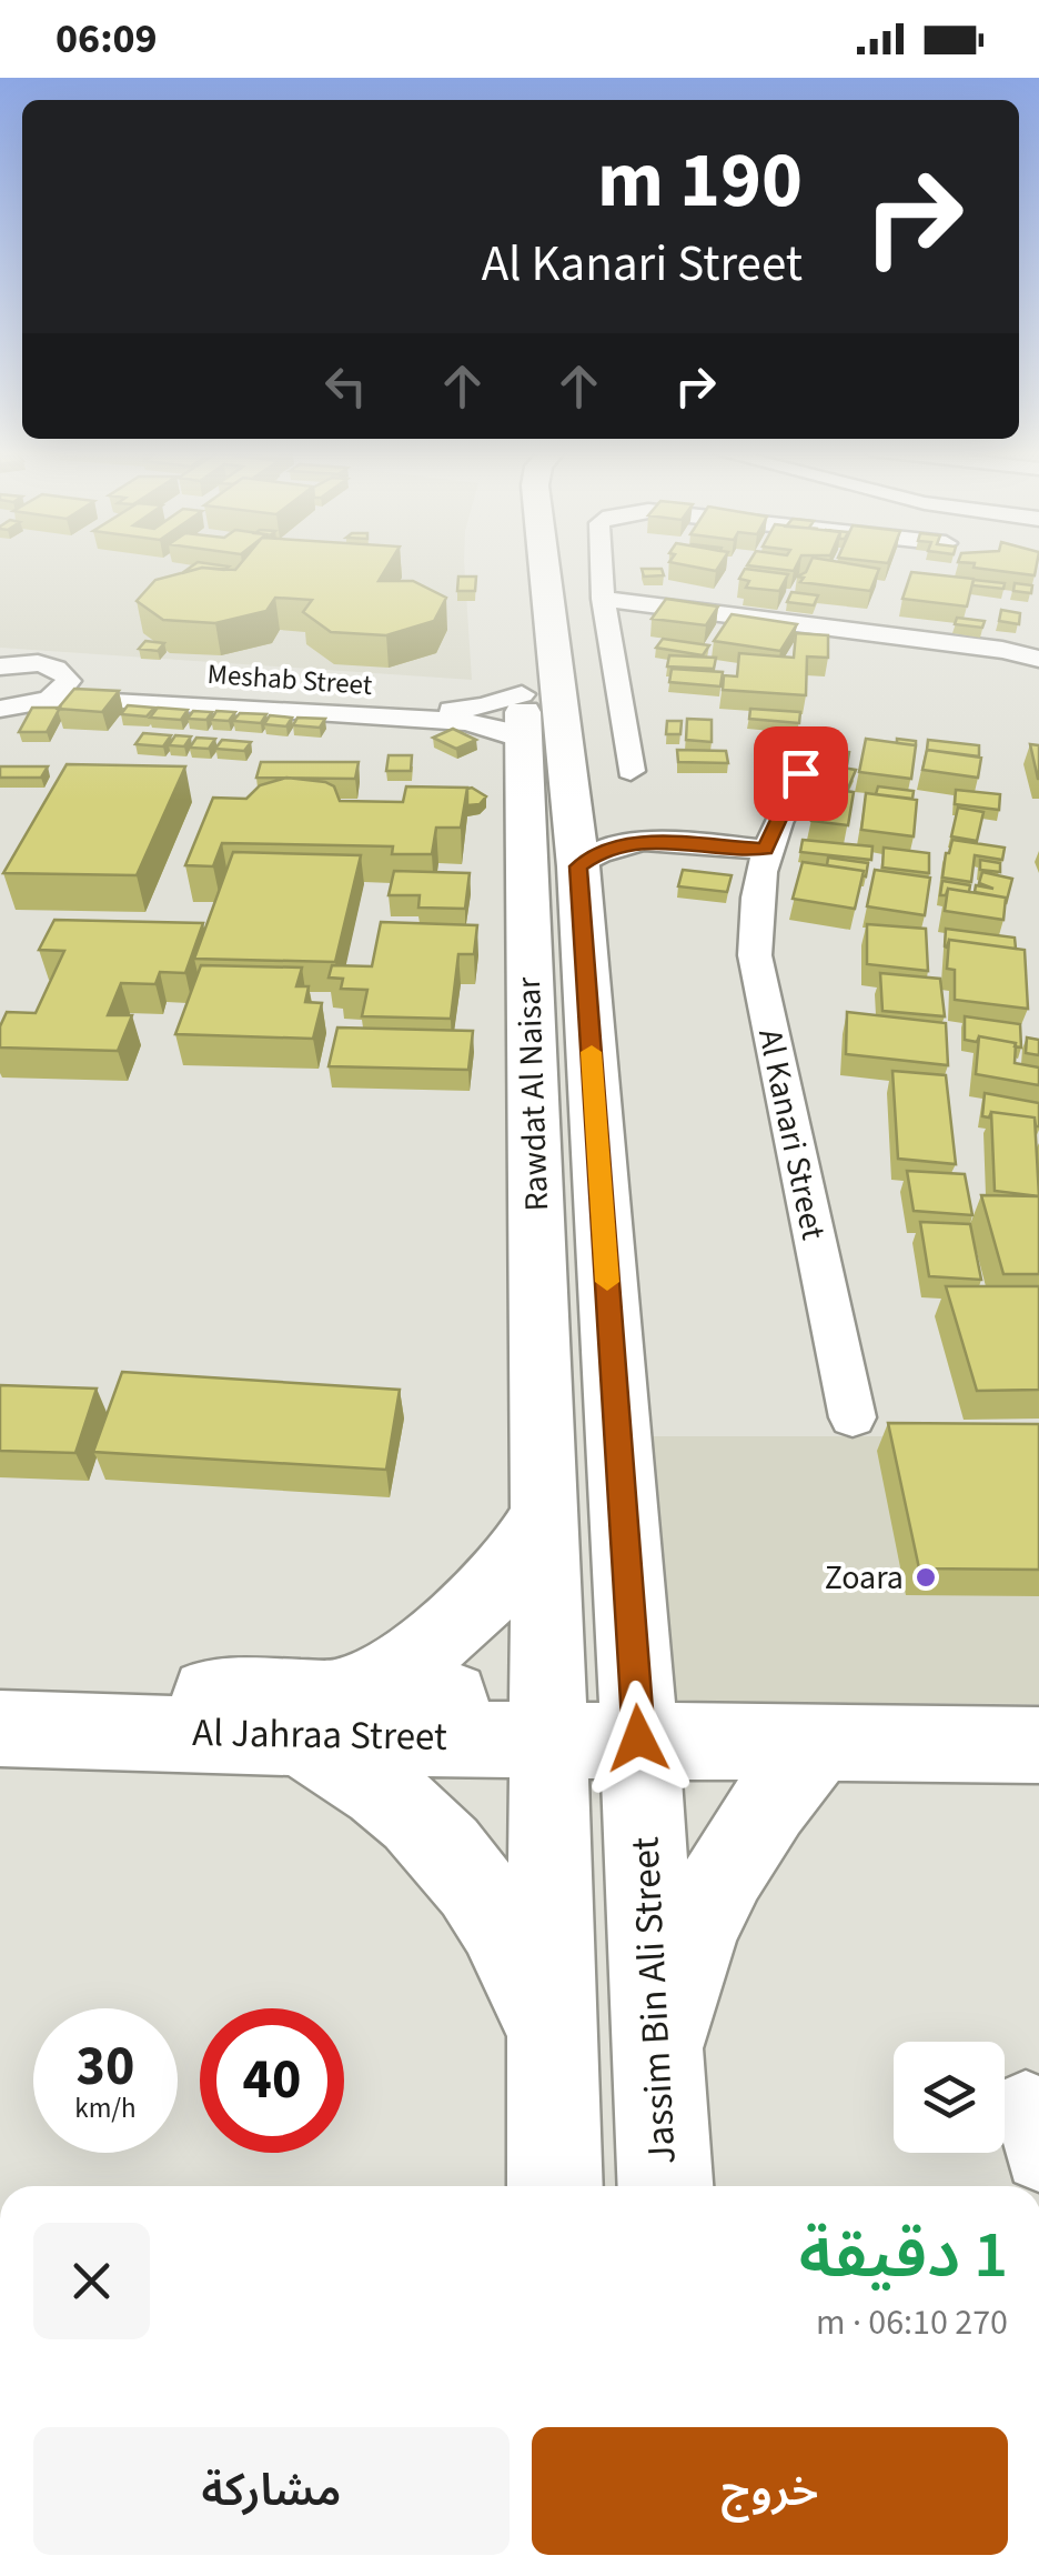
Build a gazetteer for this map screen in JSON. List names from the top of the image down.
{
  "streets": {
    "street": [
      "Meshab Street",
      "Rawdat Al Naisar",
      "Al Kanari Street",
      "Al Jahraa Street",
      "Jassim Bin Ali Street"
    ]
  },
  "crossings": [
    ["Meshab Street", "Rawdat Al Naisar"],
    ["Rawdat Al Naisar", "Al Jahraa Street"],
    ["Rawdat Al Naisar", "Jassim Bin Ali Street"],
    ["Al Jahraa Street", "Jassim Bin Ali Street"]
  ],
  "places": ["Zoara"],
  "page": {
    "status": "06:09",
    "turn": ["190 m", "Al Kanari Street"],
    "speed": "30 km/h",
    "limit": "40",
    "heading": ["1 دقيقة", "270 m · 06:10"],
    "buttons": ["خروج", "مشاركة"]
  }
}
